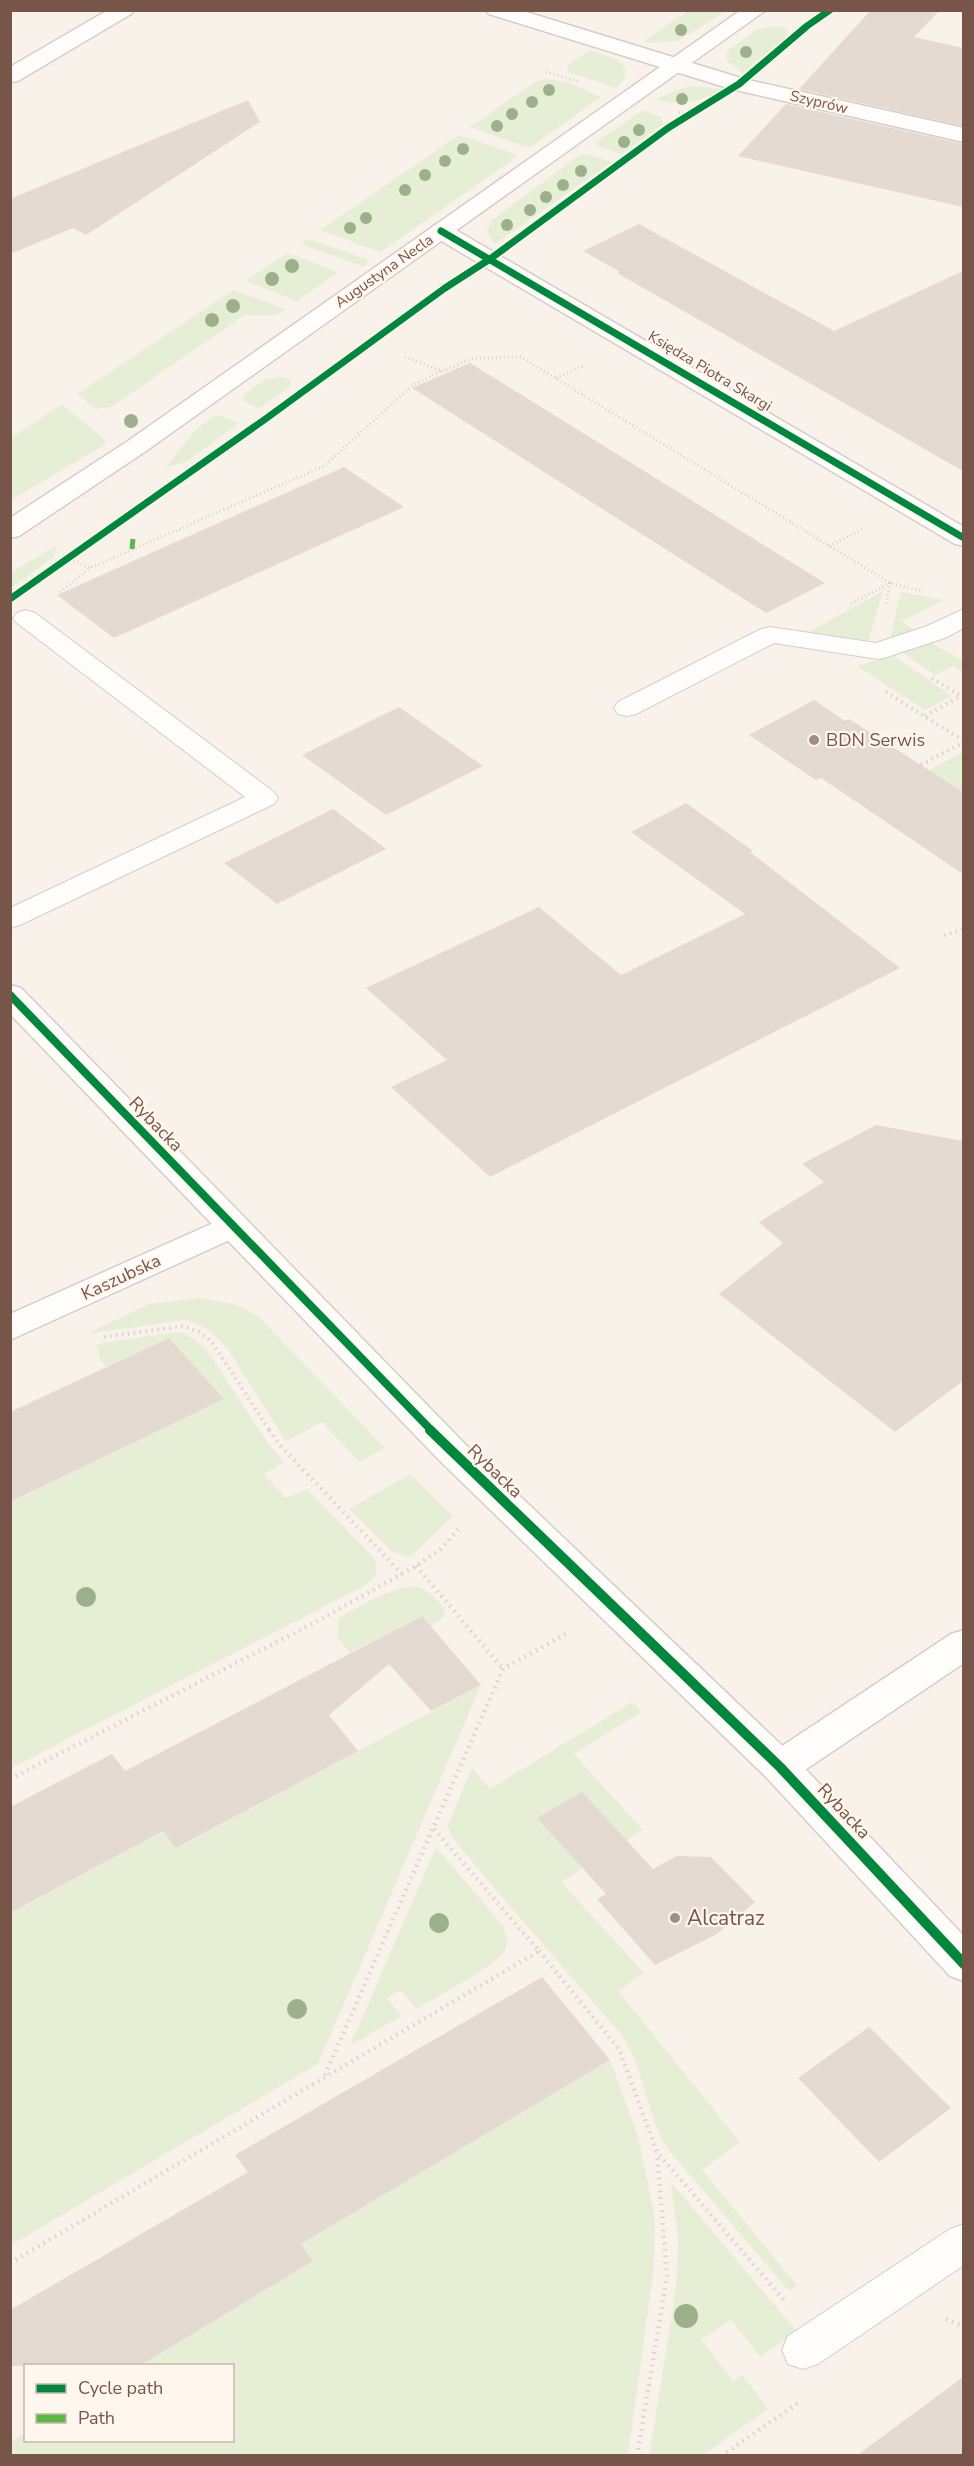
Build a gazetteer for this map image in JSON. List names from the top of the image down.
{
  "streets": {
    "street": [
      "Szyprów",
      "Augustyna Necla",
      "Księdza Piotra Skargi",
      "Rybacka",
      "Kaszubska"
    ]
  },
  "crossings": [
    ["Szyprów", "Augustyna Necla"],
    ["Augustyna Necla", "Księdza Piotra Skargi"],
    ["Rybacka", "Kaszubska"]
  ],
  "places": ["BDN Serwis", "Alcatraz"],
  "legend": ["Cycle path", "Path"]
}
